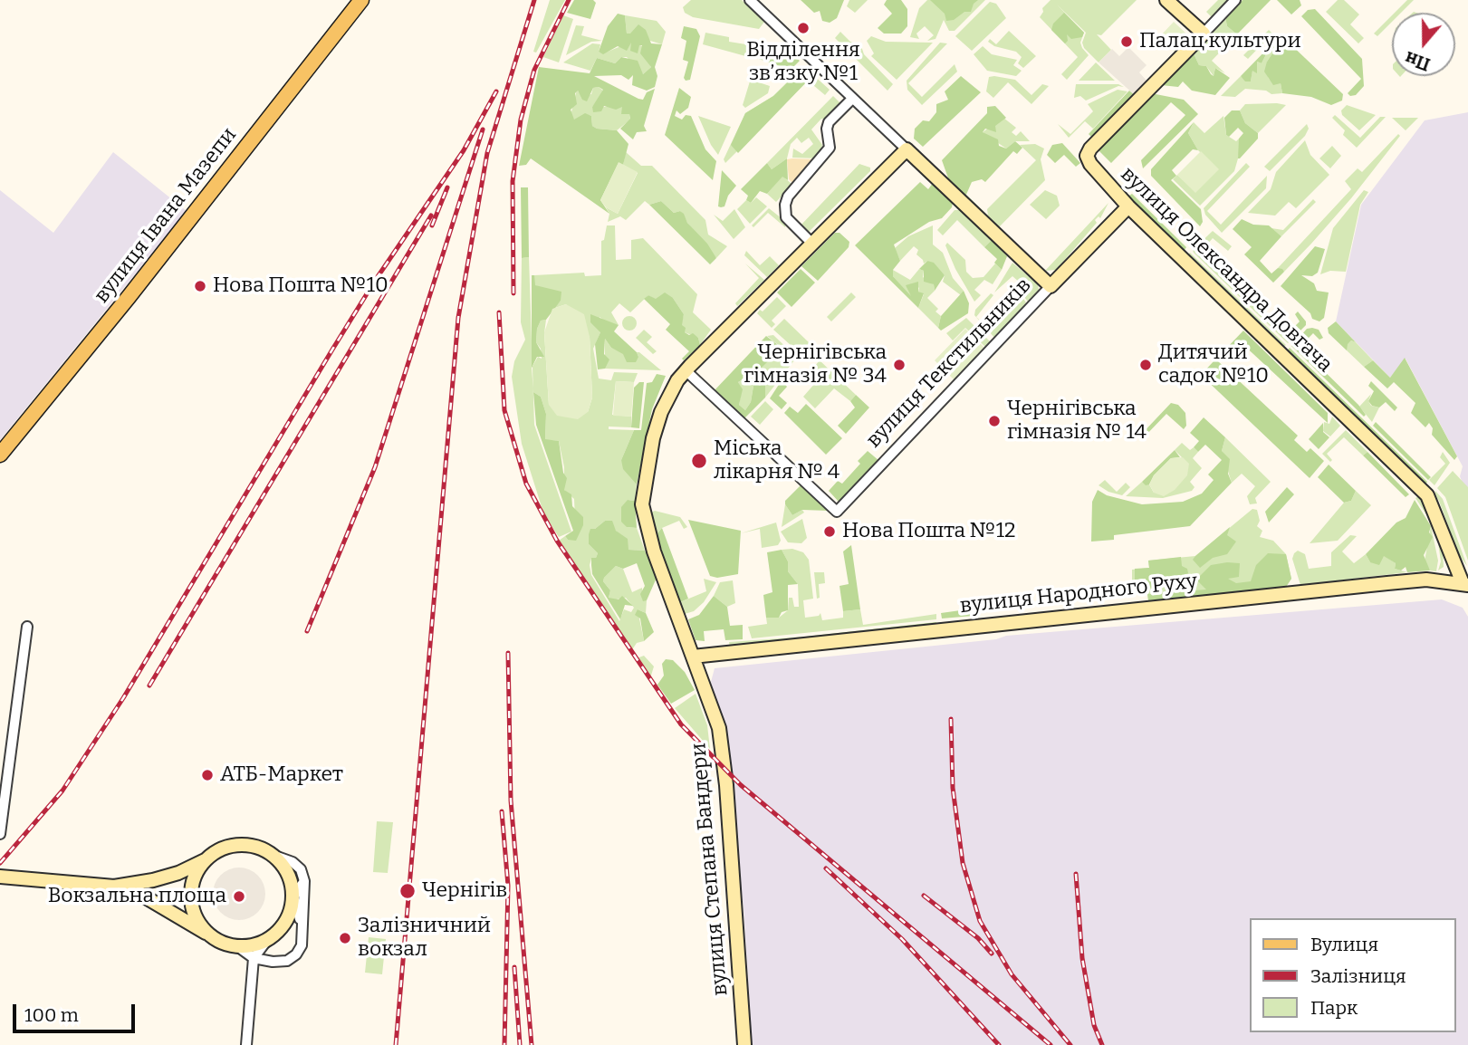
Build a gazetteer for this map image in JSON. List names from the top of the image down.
{
  "streets": {
    "main road": ["вулиця Івана Мазепи"],
    "street": [
      "вулиця Олександра Довгача",
      "вулиця Текстильників",
      "вулиця Народного Руху",
      "вулиця Степана Бандери"
    ]
  },
  "crossings": [
    ["вулиця Олександра Довгача", "вулиця Текстильників"],
    ["вулиця Олександра Довгача", "вулиця Народного Руху"],
    ["вулиця Народного Руху", "вулиця Степана Бандери"]
  ],
  "places": [
    "Відділення зв’язку №1",
    "Палац культури",
    "Нова Пошта №10",
    "Чернігівська гімназія № 34",
    "Дитячий садок №10",
    "Чернігівська гімназія № 14",
    "Міська лікарня № 4",
    "Нова Пошта №12",
    "АТБ-Маркет",
    "Чернігів",
    "Вокзальна площа",
    "Залізничний вокзал"
  ],
  "legend": ["Вулиця", "Залізниця", "Парк"],
  "scale_bar": "100 m",
  "north": "bottom"
}
